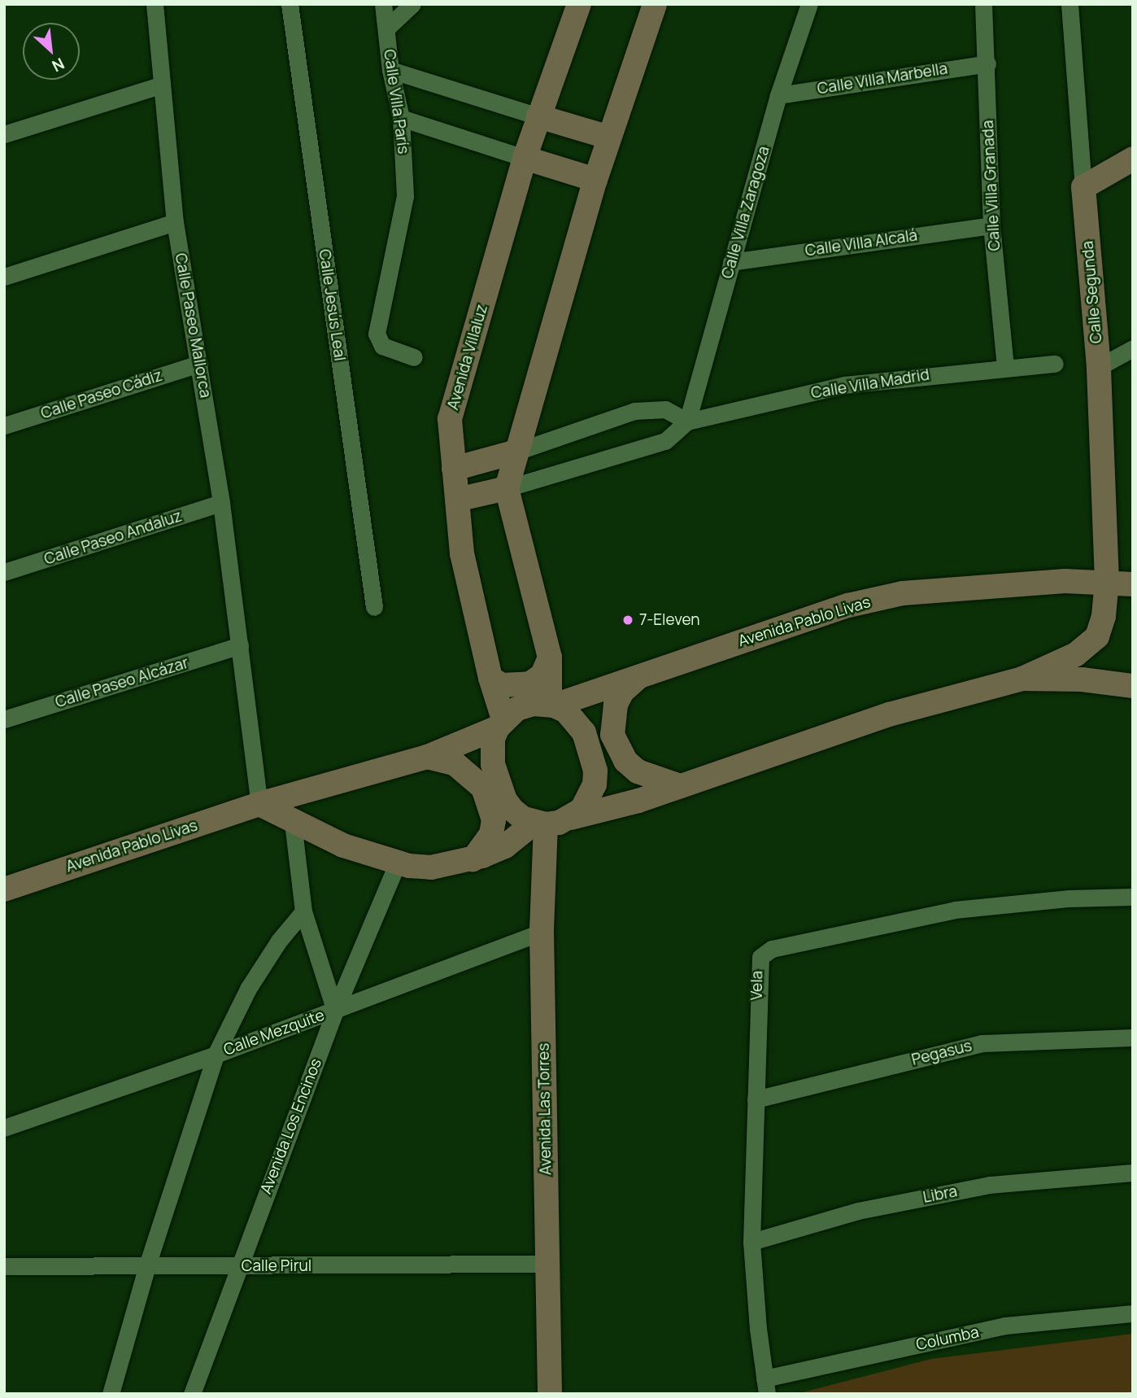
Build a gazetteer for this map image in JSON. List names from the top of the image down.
{
  "streets": {
    "street": [
      "Calle Villa Marbella",
      "Calle Villa París",
      "Calle Villa Granada",
      "Calle Villa Zaragoza",
      "Calle Villa Alcalá",
      "Calle Segunda",
      "Calle Jesús Leal",
      "Calle Paseo Mallorca",
      "Avenida Villaluz",
      "Calle Villa Madrid",
      "Calle Paseo Cádiz",
      "Calle Paseo Andaluz",
      "Avenida Pablo Livas",
      "Calle Paseo Alcázar",
      "Vela",
      "Calle Mezquite",
      "Pegasus",
      "Avenida Las Torres",
      "Avenida Los Encinos",
      "Libra",
      "Calle Pirul",
      "Columba"
    ]
  },
  "crossings": [
    ["Calle Villa Marbella", "Calle Villa Granada"],
    ["Calle Villa Marbella", "Calle Villa Zaragoza"],
    ["Calle Villa Granada", "Calle Villa Alcalá"],
    ["Calle Villa Granada", "Calle Villa Madrid"],
    ["Calle Villa Zaragoza", "Calle Villa Alcalá"],
    ["Calle Villa Zaragoza", "Calle Villa Madrid"],
    ["Calle Segunda", "Avenida Pablo Livas"],
    ["Calle Paseo Mallorca", "Calle Paseo Cádiz"],
    ["Calle Paseo Mallorca", "Calle Paseo Andaluz"],
    ["Calle Paseo Mallorca", "Avenida Pablo Livas"],
    ["Calle Paseo Mallorca", "Calle Paseo Alcázar"],
    ["Avenida Villaluz", "Avenida Pablo Livas"],
    ["Avenida Villaluz", "Avenida Las Torres"],
    ["Avenida Pablo Livas", "Avenida Las Torres"],
    ["Vela", "Pegasus"],
    ["Vela", "Libra"],
    ["Vela", "Columba"],
    ["Calle Mezquite", "Avenida Las Torres"],
    ["Calle Mezquite", "Avenida Los Encinos"],
    ["Avenida Las Torres", "Calle Pirul"],
    ["Avenida Los Encinos", "Calle Pirul"]
  ],
  "places": ["7-Eleven"],
  "north": "bottom right"
}
